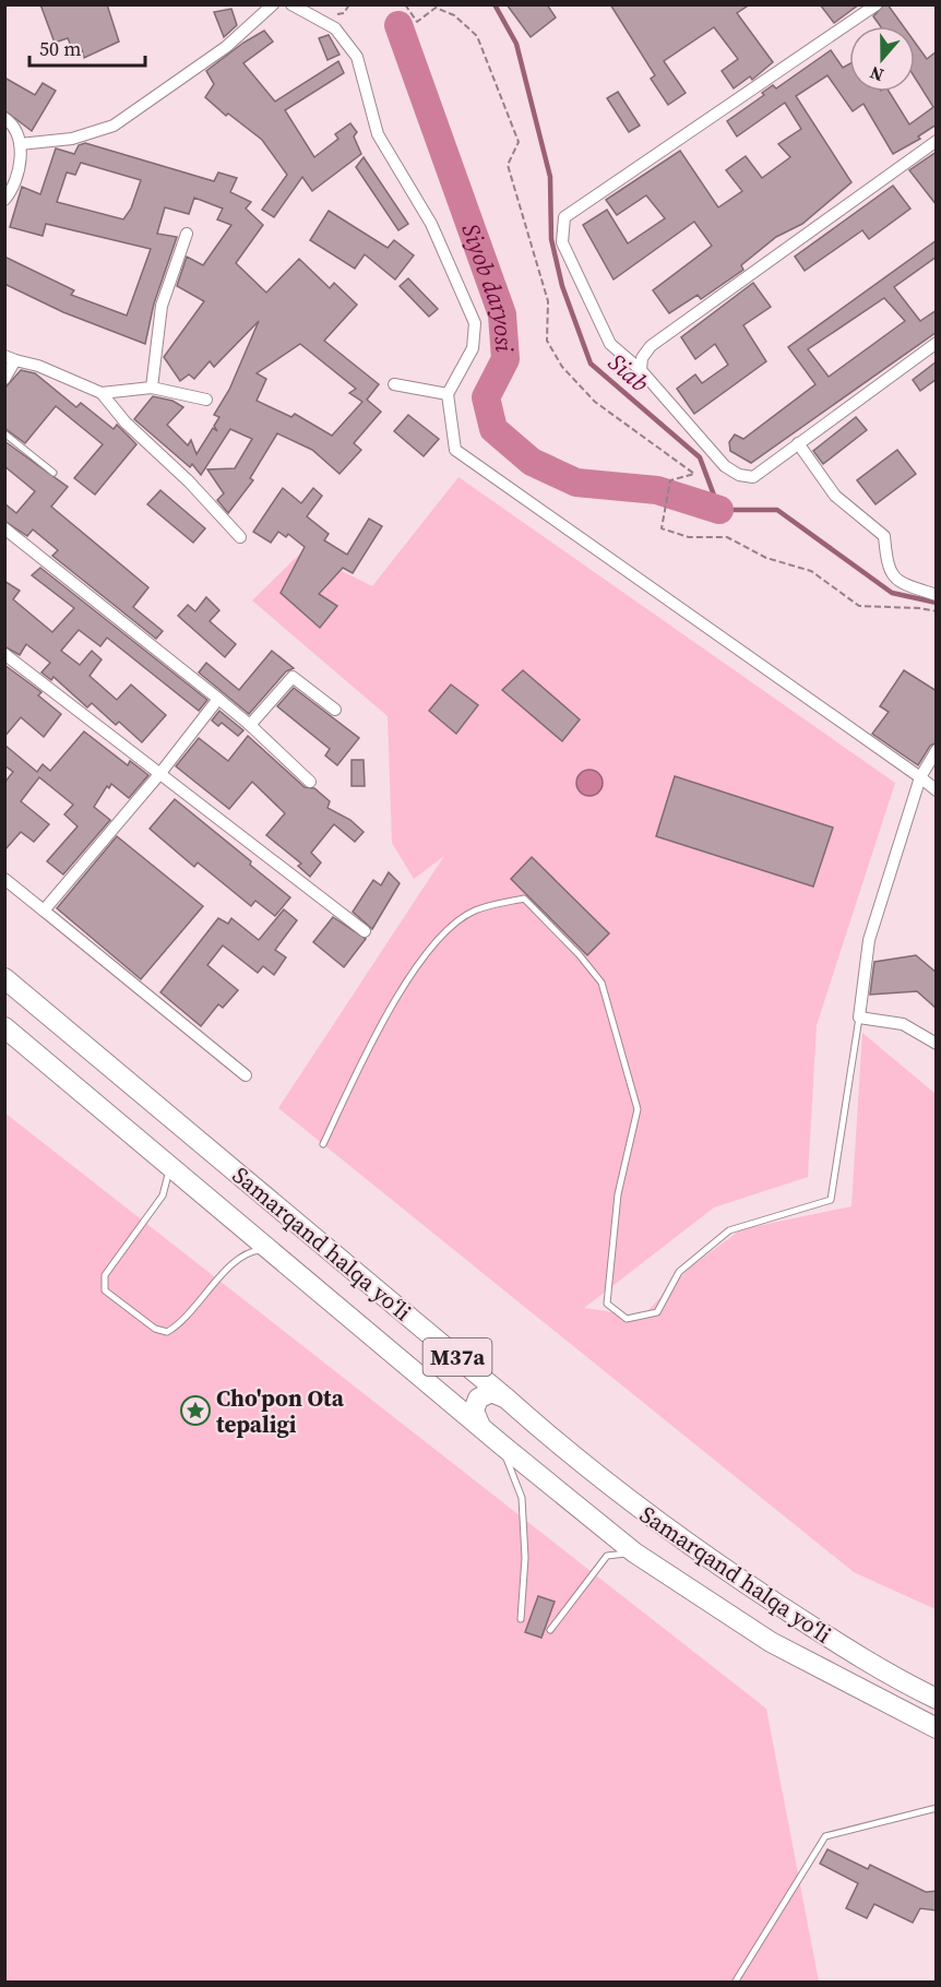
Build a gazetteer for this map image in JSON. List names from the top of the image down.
{
  "streets": {
    "highway": ["Samarqand halqa yoʻli", "M37a"]
  },
  "water": ["Siyob daryosi", "Siab"],
  "places": {
    "place": ["Cho'pon Ota tepaligi"]
  },
  "scale_bar": "50 m",
  "north": "bottom"
}
